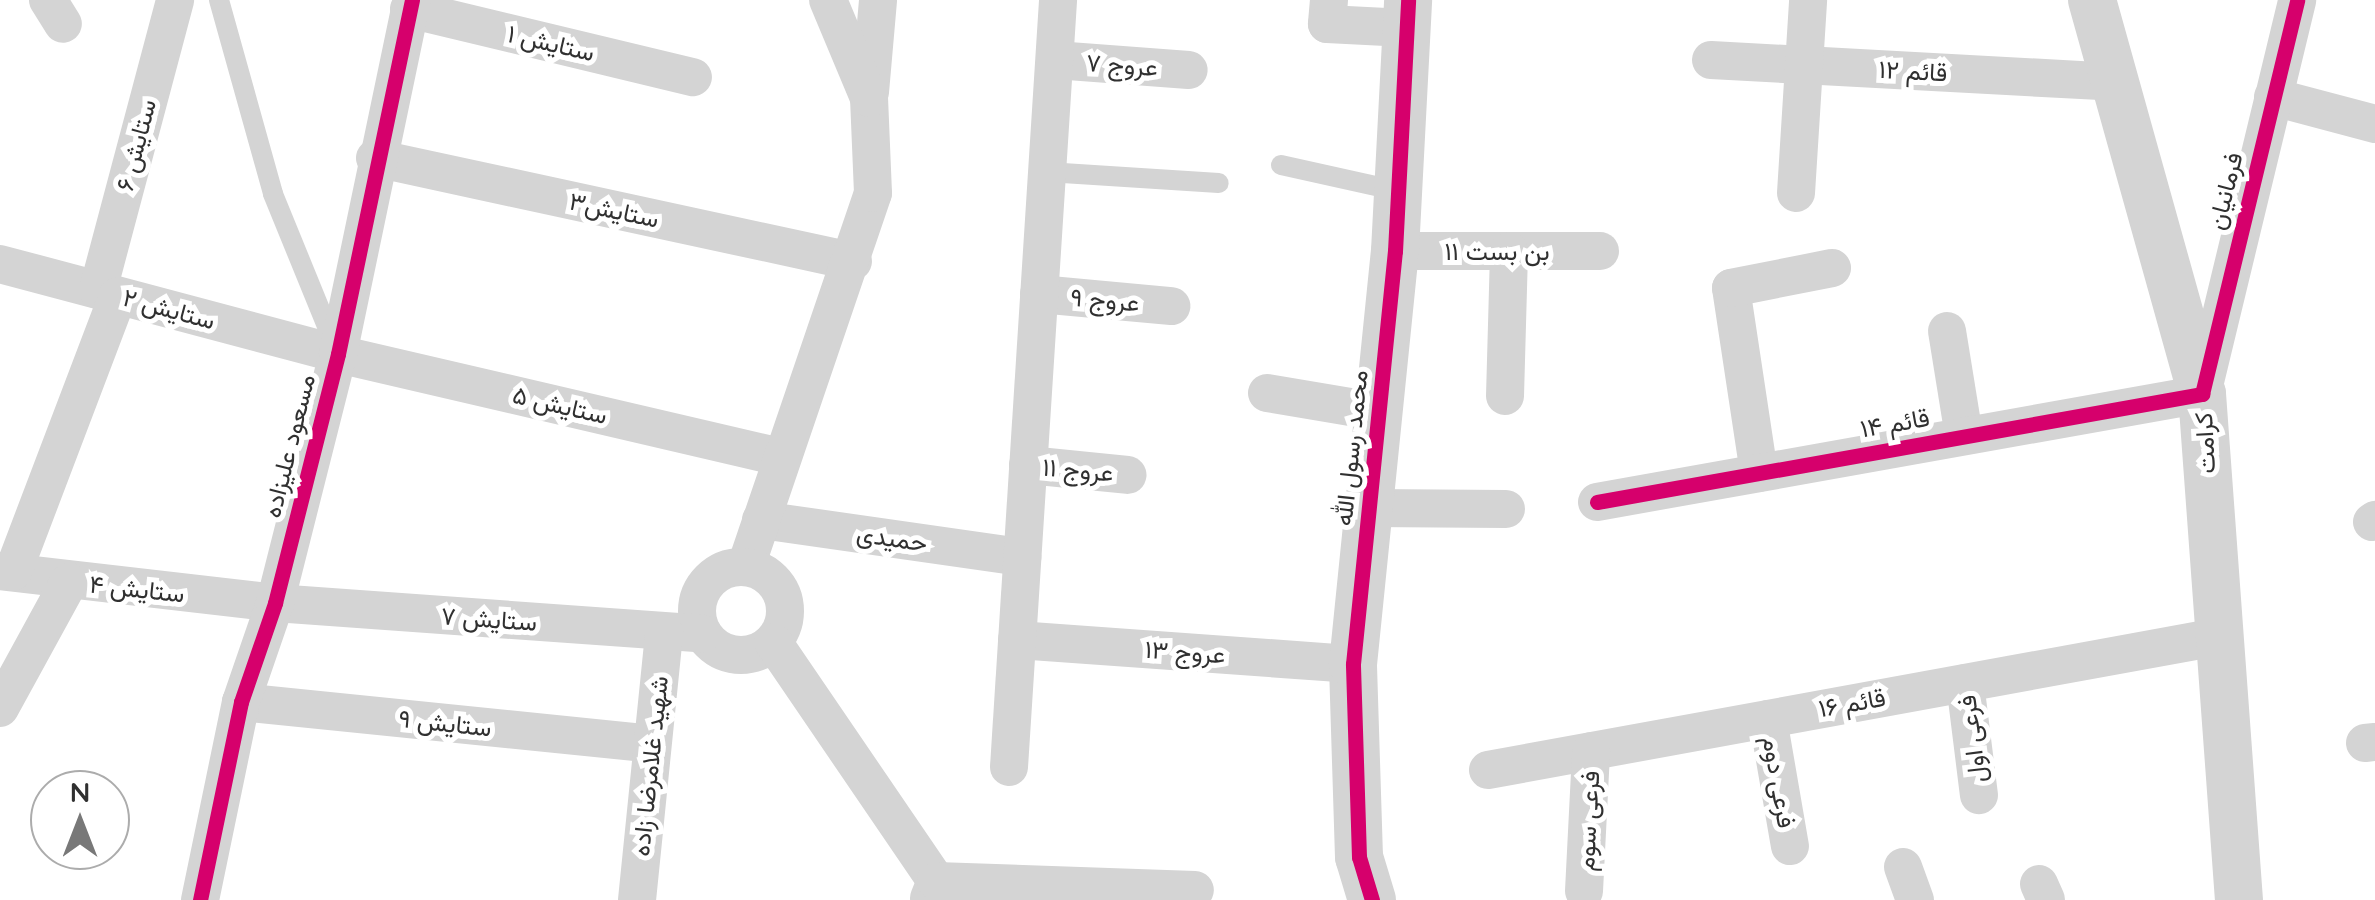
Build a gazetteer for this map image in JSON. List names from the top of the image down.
{
  "streets": {
    "street": [
      "ستایش ۱",
      "عروج ۷",
      "قائم ۱۲",
      "ستایش ۶",
      "فرمانیان",
      "ستایش۳",
      "بن بست ۱۱",
      "عروج ۹",
      "ستایش ۲",
      "ستایش ۵",
      "قائم ۱۴",
      "کرامت",
      "مسعود علیزاده",
      "محمد رسول الله",
      "عروج ۱۱",
      "حمیدی",
      "ستایش ۴",
      "ستایش ۷",
      "عروج ۱۳",
      "قائم ۱۶",
      "ستایش ۹",
      "فرعی اول",
      "شهید غلامرضا زاده",
      "فرعی دوم",
      "فرعی سوم"
    ]
  },
  "crossings": [
    ["ستایش ۱", "مسعود علیزاده"],
    ["قائم ۱۲", "کرامت"],
    ["ستایش ۶", "ستایش ۲"],
    ["فرمانیان", "قائم ۱۴"],
    ["فرمانیان", "کرامت"],
    ["ستایش۳", "مسعود علیزاده"],
    ["بن بست ۱۱", "محمد رسول الله"],
    ["ستایش ۲", "ستایش ۵"],
    ["ستایش ۲", "مسعود علیزاده"],
    ["ستایش ۵", "مسعود علیزاده"],
    ["قائم ۱۴", "کرامت"],
    ["کرامت", "قائم ۱۶"],
    ["مسعود علیزاده", "ستایش ۴"],
    ["مسعود علیزاده", "ستایش ۷"],
    ["مسعود علیزاده", "ستایش ۹"],
    ["محمد رسول الله", "عروج ۱۳"],
    ["ستایش ۴", "ستایش ۷"],
    ["ستایش ۷", "شهید غلامرضا زاده"],
    ["قائم ۱۶", "فرعی اول"],
    ["قائم ۱۶", "فرعی دوم"],
    ["قائم ۱۶", "فرعی سوم"],
    ["ستایش ۹", "شهید غلامرضا زاده"]
  ],
  "north": "top"
}
